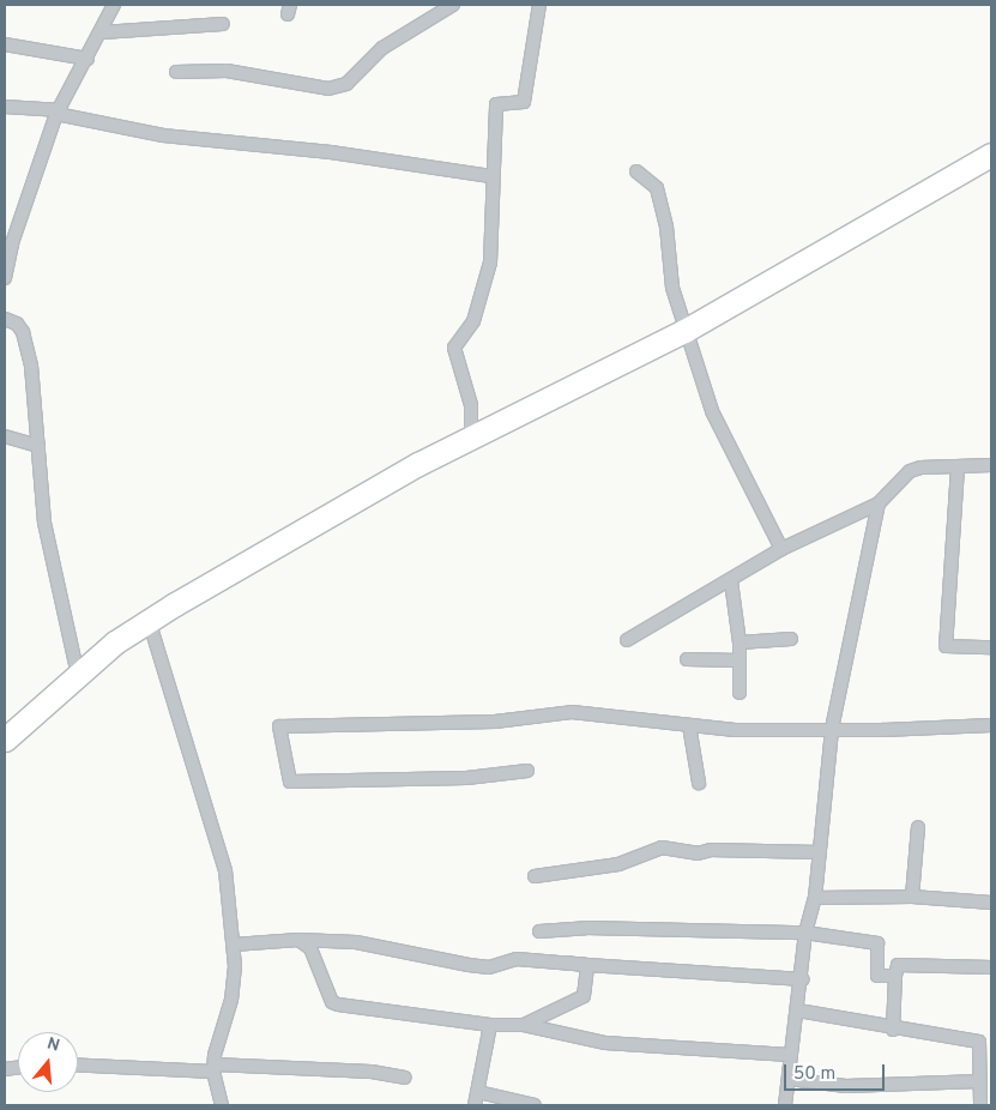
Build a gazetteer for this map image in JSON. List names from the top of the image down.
{
  "scale_bar": "50 m",
  "north": "top"
}
